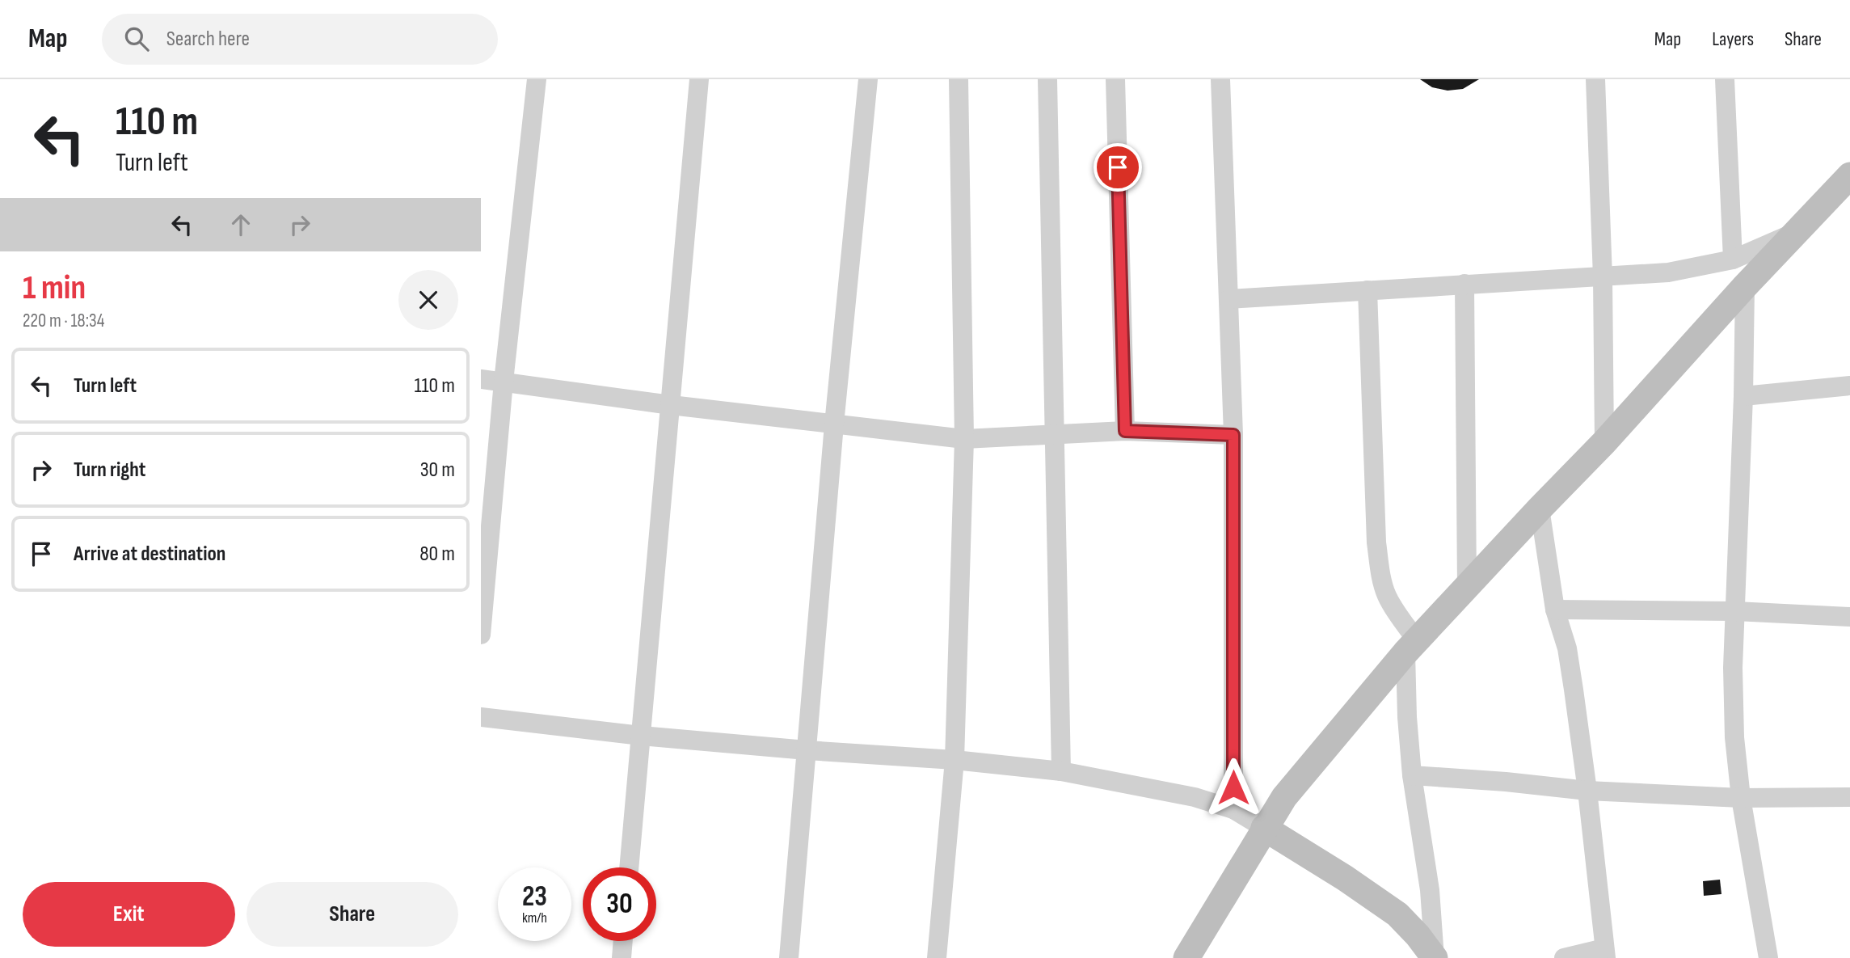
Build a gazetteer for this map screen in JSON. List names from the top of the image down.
{
  "page": {
    "header": "Map",
    "search": "Search here",
    "nav": ["Map", "Layers", "Share"],
    "turn": ["110 m", "Turn left"],
    "heading": ["1 min", "220 m · 18:34"],
    "list": [
      {
        "name": "Turn left",
        "value": "110 m"
      },
      {
        "name": "Turn right",
        "value": "30 m"
      },
      {
        "name": "Arrive at destination",
        "value": "80 m"
      }
    ],
    "speed": "23 km/h",
    "limit": "30",
    "buttons": ["Exit", "Share"]
  }
}
